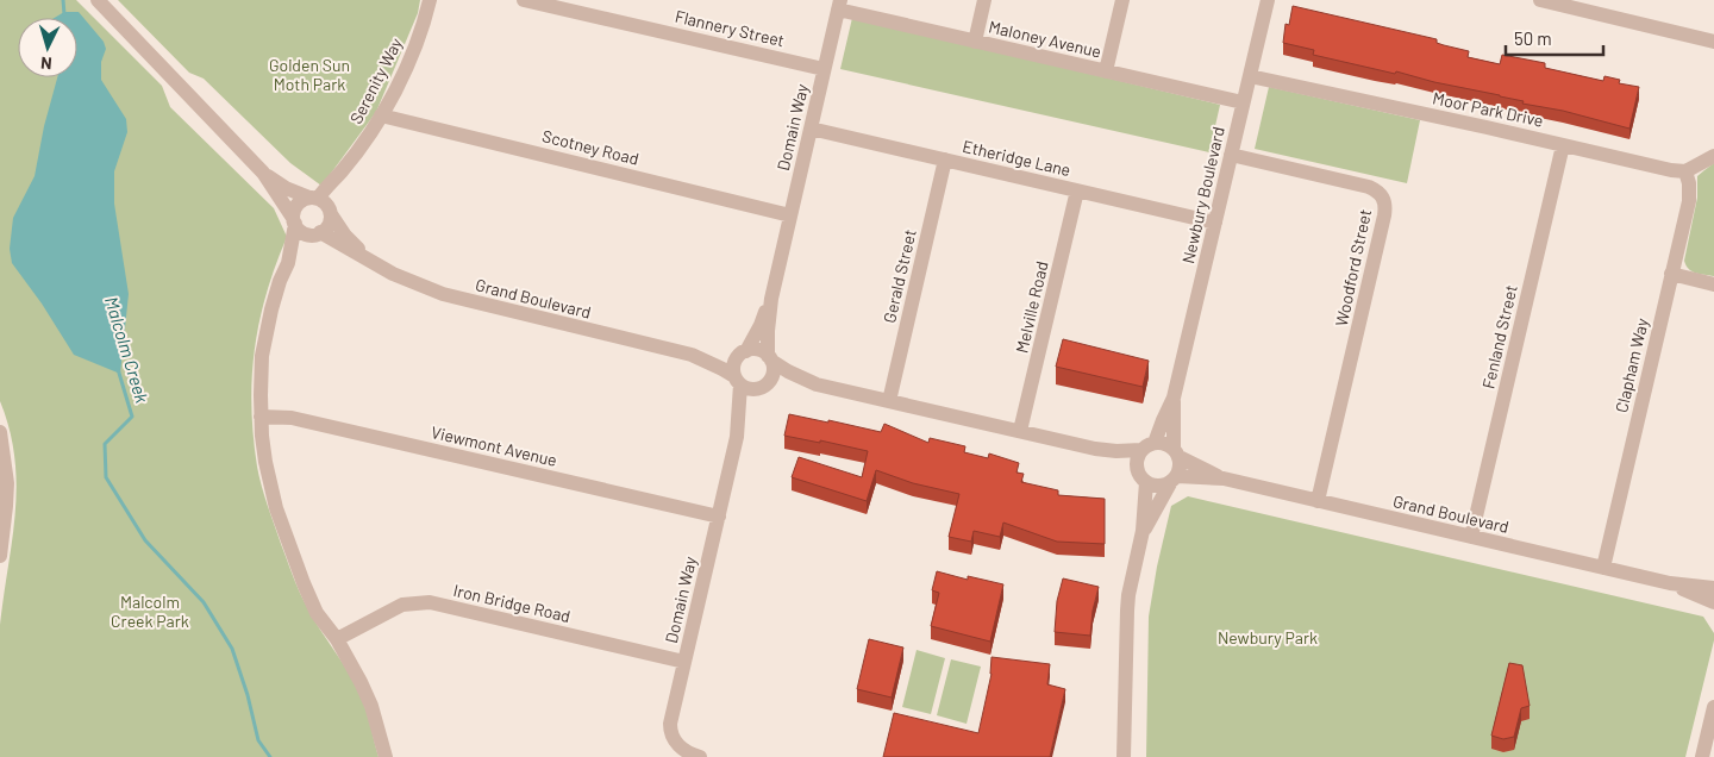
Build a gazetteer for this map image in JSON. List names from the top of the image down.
{
  "streets": {
    "street": [
      "Flannery Street",
      "Maloney Avenue",
      "Serenity Way",
      "Moor Park Drive",
      "Domain Way",
      "Scotney Road",
      "Etheridge Lane",
      "Newbury Boulevard",
      "Woodford Street",
      "Gerald Street",
      "Grand Boulevard",
      "Melville Road",
      "Fenland Street",
      "Clapham Way",
      "Viewmont Avenue",
      "Iron Bridge Road"
    ]
  },
  "crossings": [
    ["Flannery Street", "Domain Way"],
    ["Maloney Avenue", "Domain Way"],
    ["Maloney Avenue", "Newbury Boulevard"],
    ["Serenity Way", "Scotney Road"],
    ["Serenity Way", "Grand Boulevard"],
    ["Moor Park Drive", "Newbury Boulevard"],
    ["Moor Park Drive", "Fenland Street"],
    ["Moor Park Drive", "Clapham Way"],
    ["Domain Way", "Scotney Road"],
    ["Domain Way", "Etheridge Lane"],
    ["Domain Way", "Grand Boulevard"],
    ["Domain Way", "Viewmont Avenue"],
    ["Domain Way", "Iron Bridge Road"],
    ["Etheridge Lane", "Newbury Boulevard"],
    ["Etheridge Lane", "Gerald Street"],
    ["Etheridge Lane", "Melville Road"],
    ["Newbury Boulevard", "Woodford Street"],
    ["Newbury Boulevard", "Grand Boulevard"],
    ["Woodford Street", "Grand Boulevard"],
    ["Grand Boulevard", "Fenland Street"],
    ["Grand Boulevard", "Clapham Way"]
  ],
  "water": ["Malcolm Creek"],
  "parks": ["Golden Sun Moth Park", "Malcolm Creek Park", "Newbury Park"],
  "scale_bar": "50 m",
  "north": "bottom"
}
